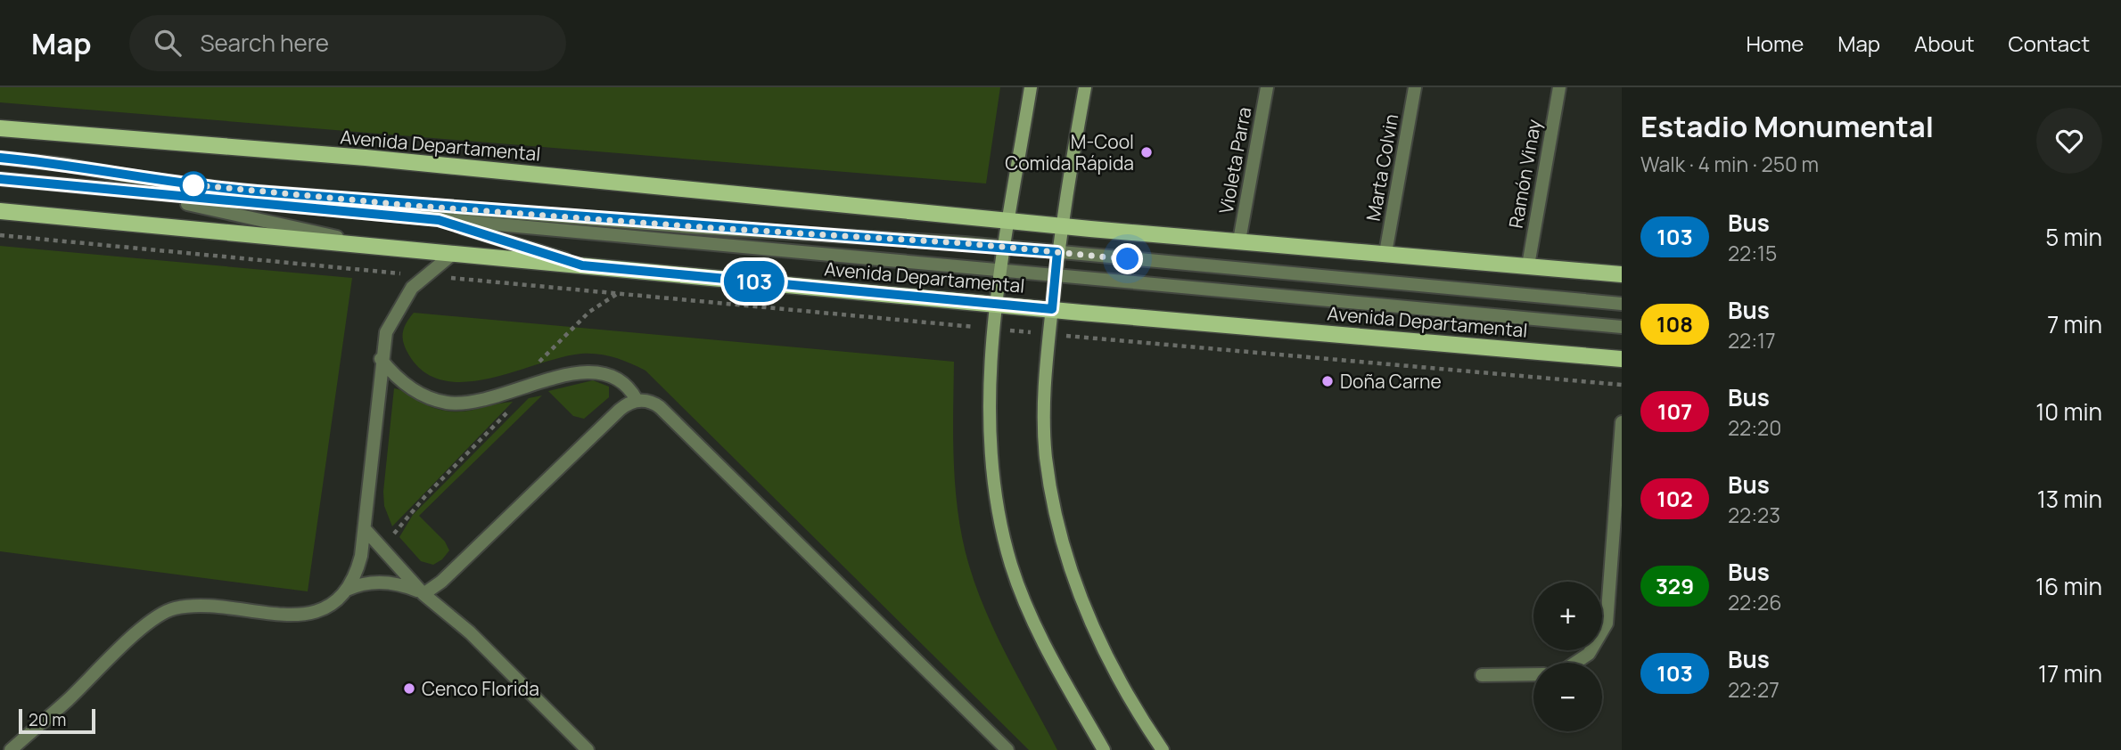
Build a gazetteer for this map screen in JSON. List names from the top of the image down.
{
  "streets": {
    "main road": ["Avenida Departamental"],
    "street": ["Violeta Parra", "Marta Colvin", "Ramón Vinay"]
  },
  "crossings": [
    ["Avenida Departamental", "Violeta Parra"],
    ["Avenida Departamental", "Marta Colvin"],
    ["Avenida Departamental", "Ramón Vinay"]
  ],
  "places": ["M-Cool Comida Rápida", "Doña Carne", "Cenco Florida"],
  "lines": ["bus line 103"],
  "scale_bar": "20 m",
  "page": {
    "header": "Map",
    "search": "Search here",
    "nav": [
      "Home",
      "Map",
      "About",
      "Contact"
    ],
    "on_map": "103",
    "heading": ["Estadio Monumental", "Walk · 4 min · 250 m"],
    "list": [
      {
        "mark": "103",
        "name": "Bus",
        "note": "22:15",
        "value": "5 min"
      },
      {
        "mark": "108",
        "name": "Bus",
        "note": "22:17",
        "value": "7 min"
      },
      {
        "mark": "107",
        "name": "Bus",
        "note": "22:20",
        "value": "10 min"
      },
      {
        "mark": "102",
        "name": "Bus",
        "note": "22:23",
        "value": "13 min"
      },
      {
        "mark": "329",
        "name": "Bus",
        "note": "22:26",
        "value": "16 min"
      },
      {
        "mark": "103",
        "name": "Bus",
        "note": "22:27",
        "value": "17 min"
      }
    ],
    "map_buttons": ["+", "−"],
    "scale": "20 m"
  }
}
